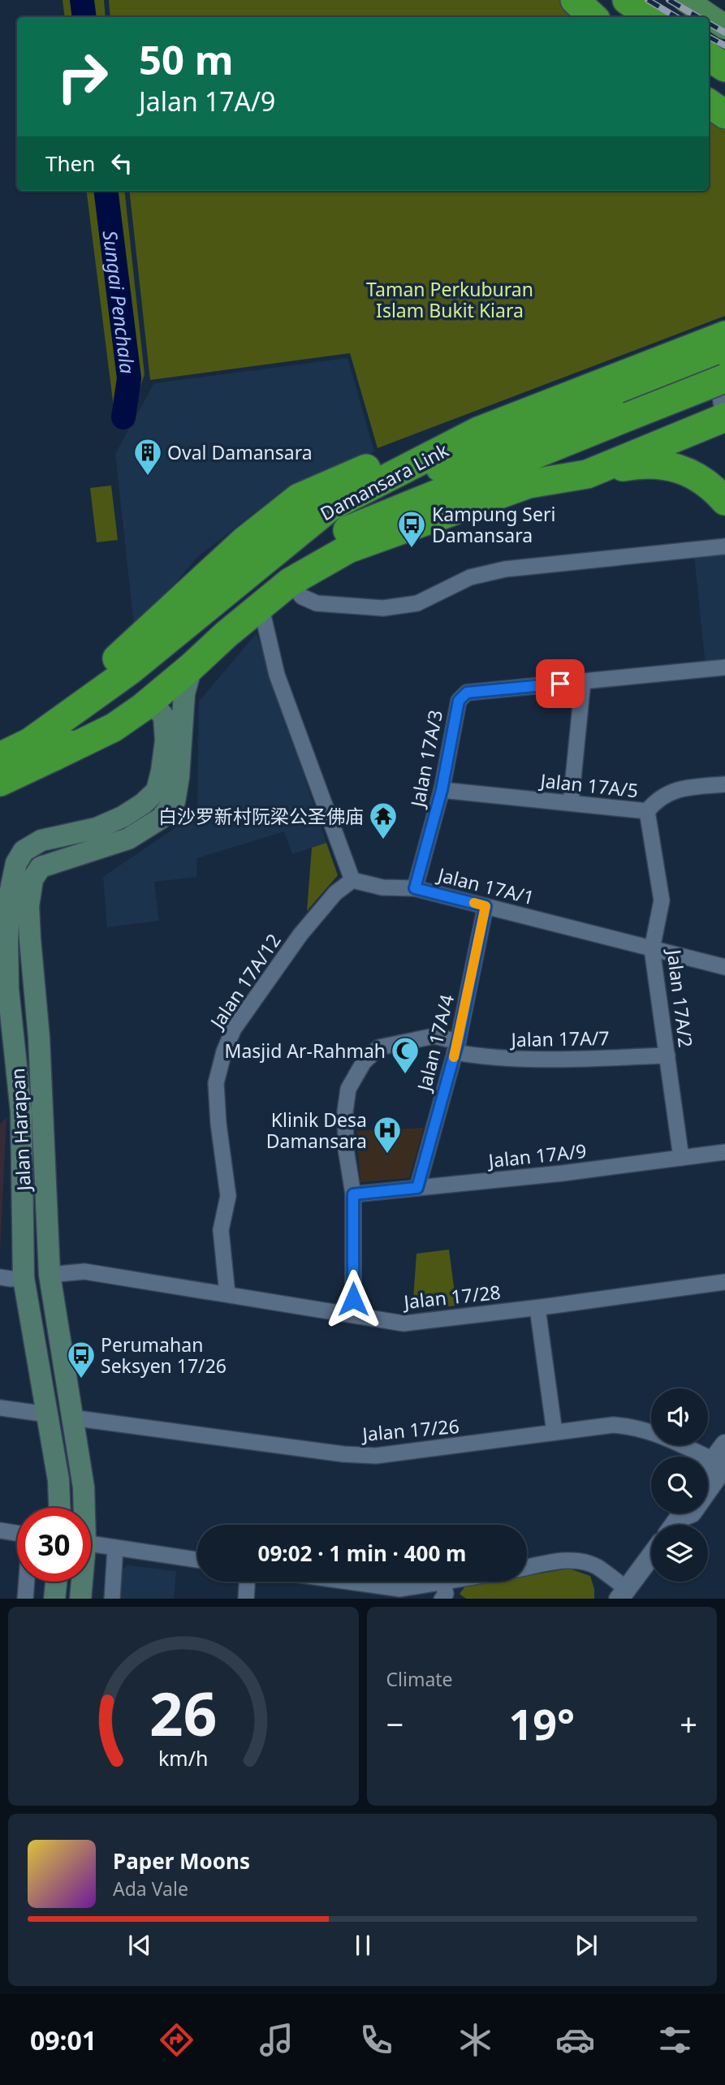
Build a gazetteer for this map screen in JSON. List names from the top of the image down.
{
  "streets": {
    "highway": ["Damansara Link"],
    "main road": ["Jalan Harapan"],
    "street": [
      "Jalan 17A/3",
      "Jalan 17A/5",
      "Jalan 17A/1",
      "Jalan 17A/12",
      "Jalan 17A/2",
      "Jalan 17A/7",
      "Jalan 17A/4",
      "Jalan 17A/9",
      "Jalan 17/28",
      "Jalan 17/26"
    ]
  },
  "crossings": [
    ["Jalan 17A/3", "Jalan 17A/5"],
    ["Jalan 17A/3", "Jalan 17A/1"],
    ["Jalan 17A/5", "Jalan 17A/2"],
    ["Jalan 17A/1", "Jalan 17A/12"],
    ["Jalan 17A/1", "Jalan 17A/2"],
    ["Jalan 17A/1", "Jalan 17A/4"],
    ["Jalan 17A/12", "Jalan 17/28"],
    ["Jalan 17A/2", "Jalan 17A/7"],
    ["Jalan 17A/2", "Jalan 17A/9"],
    ["Jalan 17A/7", "Jalan 17A/4"],
    ["Jalan 17A/7", "Jalan 17A/9"],
    ["Jalan 17A/4", "Jalan 17A/9"]
  ],
  "water": ["Sungai Penchala"],
  "parks": ["Taman Perkuburan Islam Bukit Kiara"],
  "places": {
    "building": ["Oval Damansara"],
    "bus stop": ["Kampung Seri Damansara", "Perumahan Seksyen 17/26"],
    "temple": ["白沙罗新村阮梁公圣佛庙"],
    "mosque": ["Masjid Ar-Rahmah"],
    "hospital": ["Klinik Desa Damansara"]
  },
  "page": {
    "turn": ["50 m", "Jalan 17A/9"],
    "then": "Then",
    "limit": "30",
    "trip": "09:02 · 1 min · 400 m",
    "tile": "Climate",
    "heat": ["−", "19°", "+"],
    "song": ["Paper Moons", "Ada Vale"],
    "tabs": "09:01",
    "gauge": ["26", "km/h"]
  }
}
